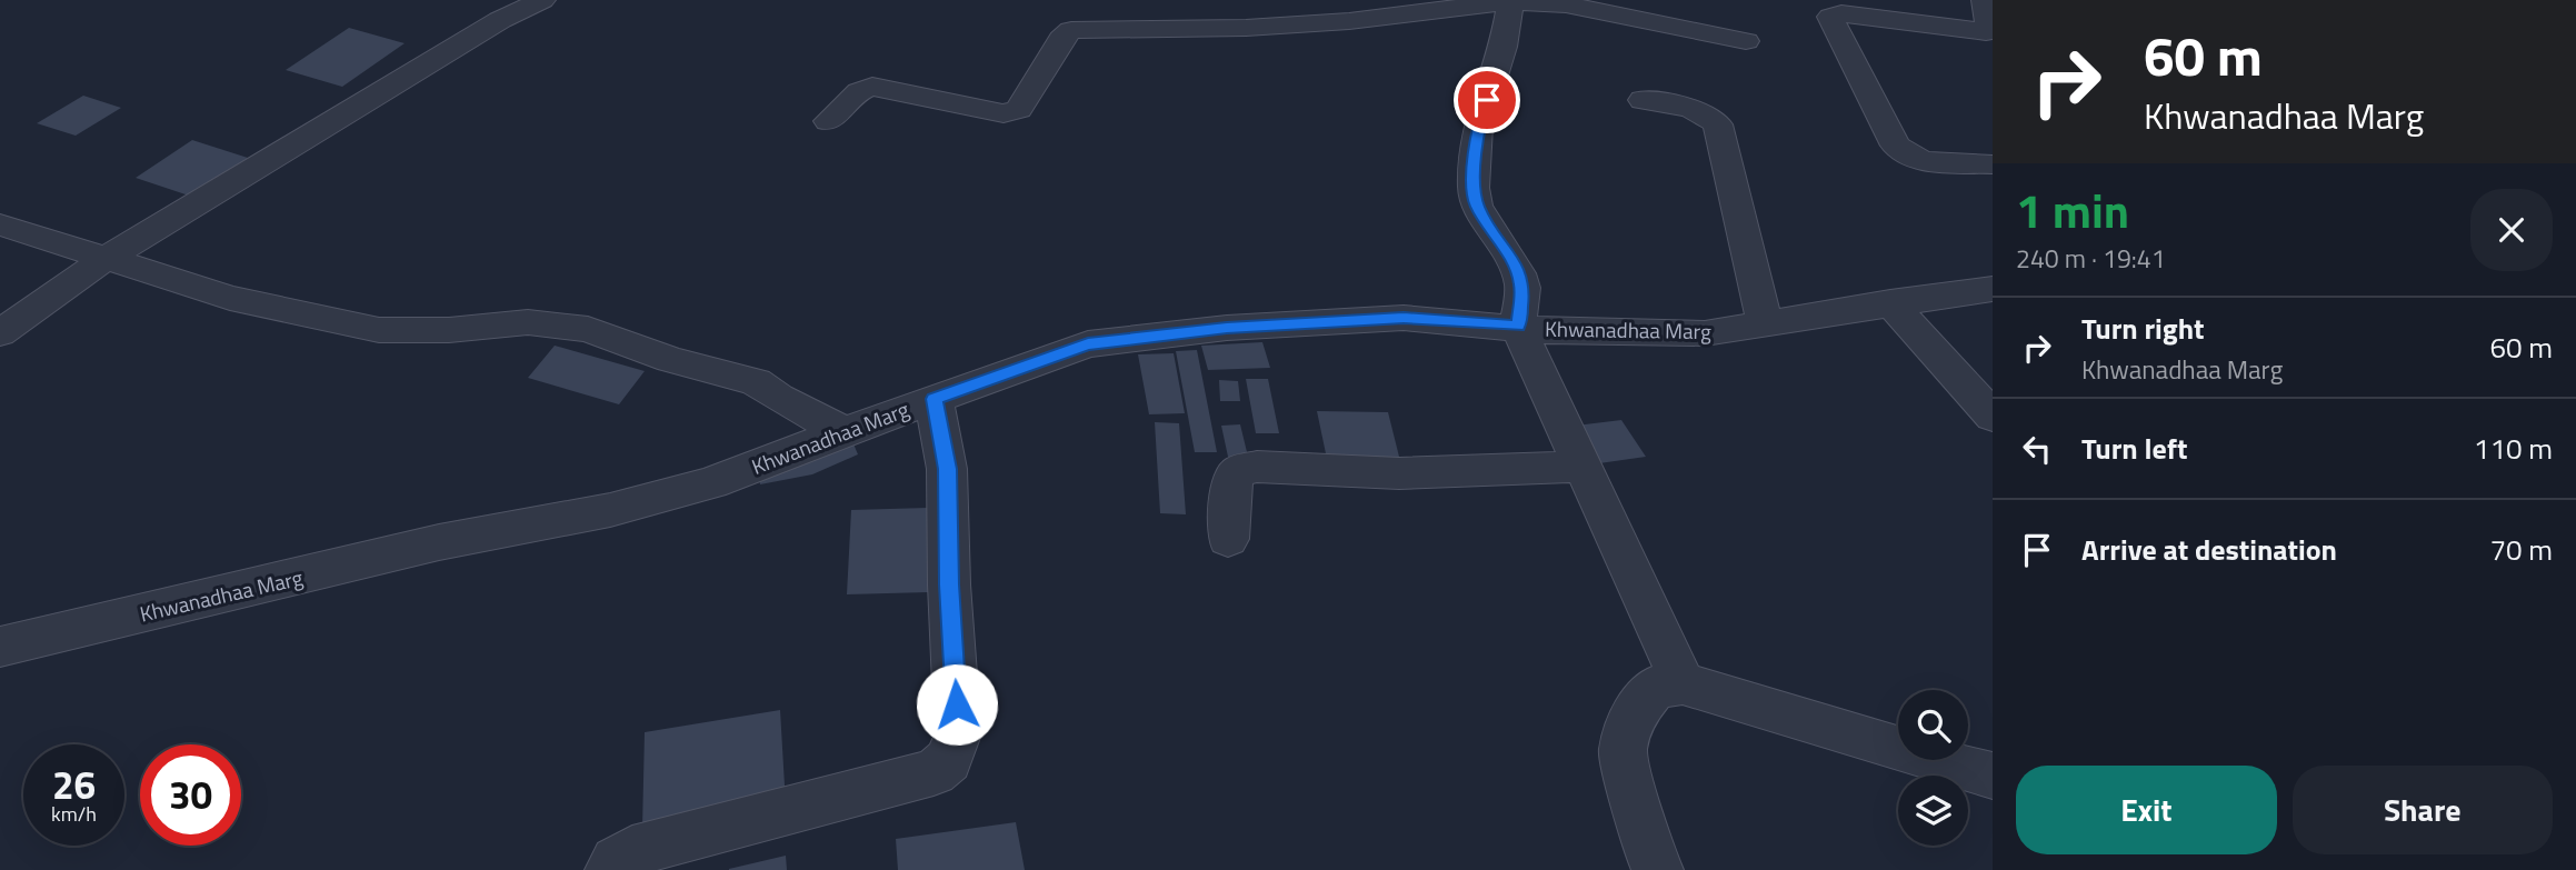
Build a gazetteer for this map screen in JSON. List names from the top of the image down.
{
  "streets": {
    "street": ["Khwanadhaa Marg"]
  },
  "page": {
    "turn": ["60 m", "Khwanadhaa Marg"],
    "heading": ["1 min", "240 m · 19:41"],
    "list": [
      {
        "name": "Turn right",
        "note": "Khwanadhaa Marg",
        "value": "60 m"
      },
      {
        "name": "Turn left",
        "value": "110 m"
      },
      {
        "name": "Arrive at destination",
        "value": "70 m"
      }
    ],
    "speed": "26 km/h",
    "limit": "30",
    "buttons": ["Exit", "Share"]
  }
}
